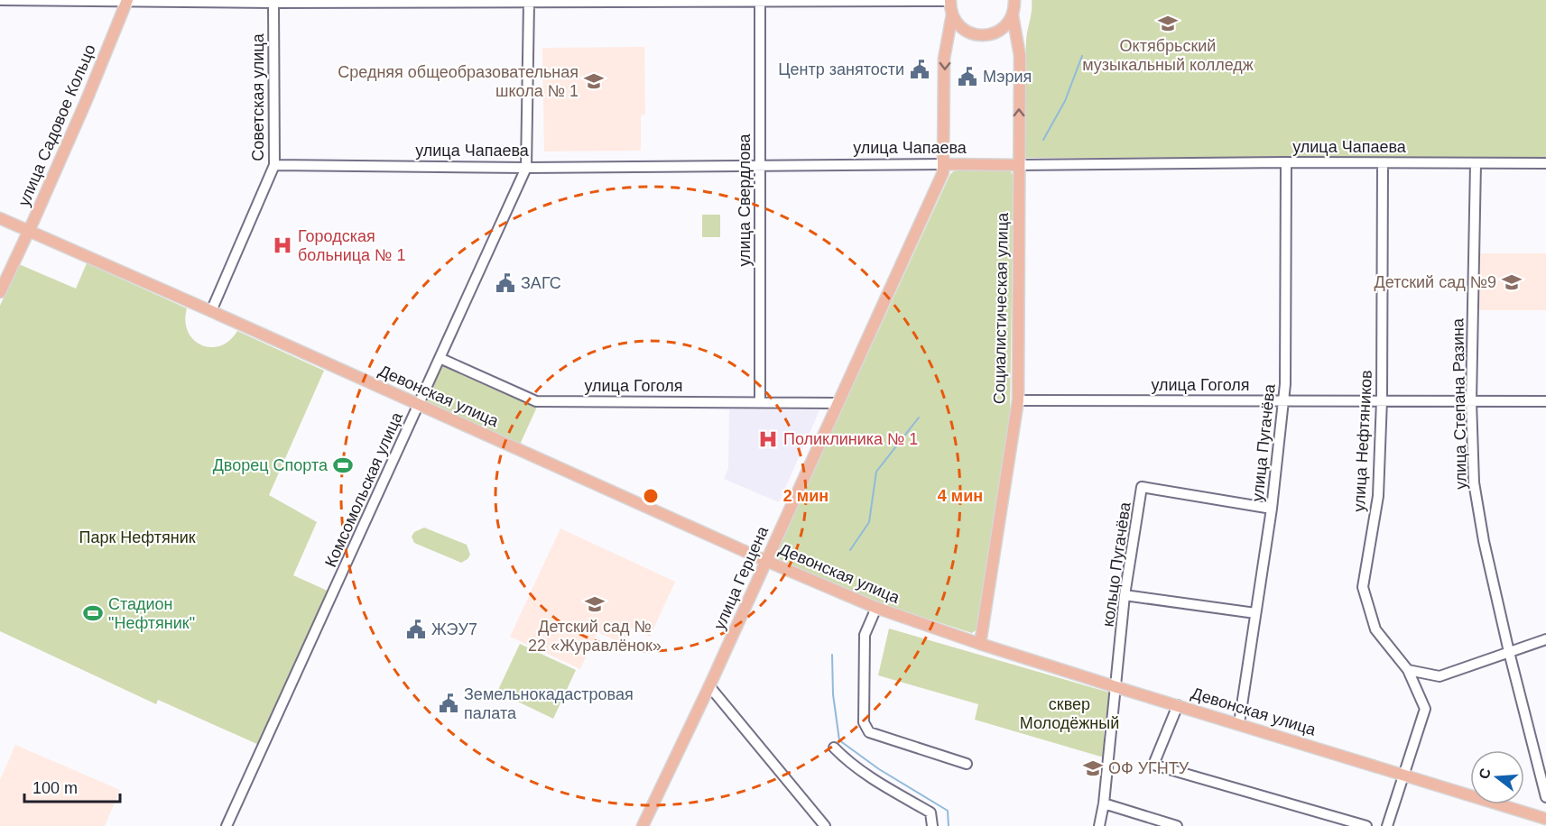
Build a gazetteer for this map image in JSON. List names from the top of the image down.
{
  "streets": {
    "main road": [
      "улица Садовое Кольцо",
      "улица Чапаева",
      "Социалистическая улица",
      "Девонская улица",
      "улица Герцена"
    ],
    "street": [
      "Советская улица",
      "улица Свердлова",
      "улица Гоголя",
      "улица Степана Разина",
      "улица Нефтяников",
      "улица Пугачёва",
      "Комсомольская улица",
      "кольцо Пугачёва"
    ]
  },
  "crossings": [
    ["Советская улица", "улица Чапаева"],
    ["Советская улица", "Девонская улица"],
    ["улица Садовое Кольцо", "Девонская улица"],
    ["улица Чапаева", "улица Свердлова"],
    ["улица Чапаева", "Социалистическая улица"],
    ["улица Чапаева", "улица Степана Разина"],
    ["улица Чапаева", "улица Нефтяников"],
    ["улица Чапаева", "улица Пугачёва"],
    ["улица Чапаева", "Комсомольская улица"],
    ["улица Чапаева", "улица Герцена"],
    ["улица Свердлова", "улица Гоголя"],
    ["Социалистическая улица", "улица Гоголя"],
    ["Социалистическая улица", "Девонская улица"],
    ["улица Гоголя", "улица Степана Разина"],
    ["улица Гоголя", "улица Нефтяников"],
    ["улица Гоголя", "улица Пугачёва"],
    ["улица Гоголя", "Комсомольская улица"],
    ["улица Гоголя", "улица Герцена"],
    ["Девонская улица", "улица Нефтяников"],
    ["Девонская улица", "улица Пугачёва"],
    ["Девонская улица", "Комсомольская улица"],
    ["Девонская улица", "кольцо Пугачёва"],
    ["Девонская улица", "улица Герцена"],
    ["улица Пугачёва", "кольцо Пугачёва"]
  ],
  "parks": ["Парк Нефтяник", "сквер Молодёжный"],
  "places": {
    "school or university": [
      "Октябрьский музыкальный колледж",
      "Средняя общеобразовательная школа № 1",
      "Детский сад №9",
      "Детский сад № 22 «Журавлёнок»",
      "ОФ УГНТУ"
    ],
    "public building": [
      "Центр занятости",
      "Мэрия",
      "ЗАГС",
      "ЖЭУ7",
      "Земельнокадастровая палата"
    ],
    "hospital": ["Городская больница № 1", "Поликлиника № 1"],
    "sports": ["Дворец Спорта", "Стадион \"Нефтяник\""]
  },
  "scale_bar": "100 m",
  "north": "left",
  "rings": ["2 мин", "4 мин"]
}
